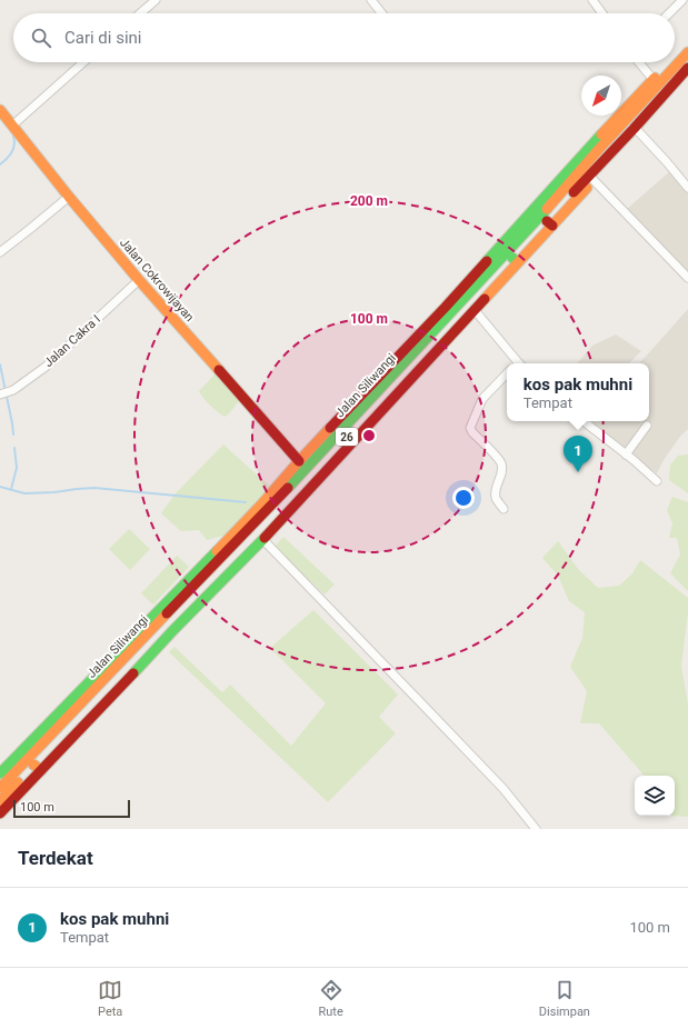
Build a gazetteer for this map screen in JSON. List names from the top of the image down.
{
  "streets": {
    "main road": ["Jalan Cokrowijayan", "Jalan Siliwangi", "26"],
    "street": ["Jalan Cakra I"]
  },
  "crossings": [
    ["Jalan Cokrowijayan", "Jalan Cakra I"]
  ],
  "scale_bar": "100 m",
  "north": "bottom left",
  "page": {
    "search": "Cari di sini",
    "popup": ["kos pak muhni", "Tempat"],
    "pins": "1",
    "scale": "100 m",
    "heading": "Terdekat",
    "list": [
      {
        "mark": "1",
        "name": "kos pak muhni",
        "note": "Tempat",
        "value": "100 m"
      }
    ],
    "nav": ["Peta", "Rute", "Disimpan"]
  },
  "rings": ["200 m", "100 m"]
}
